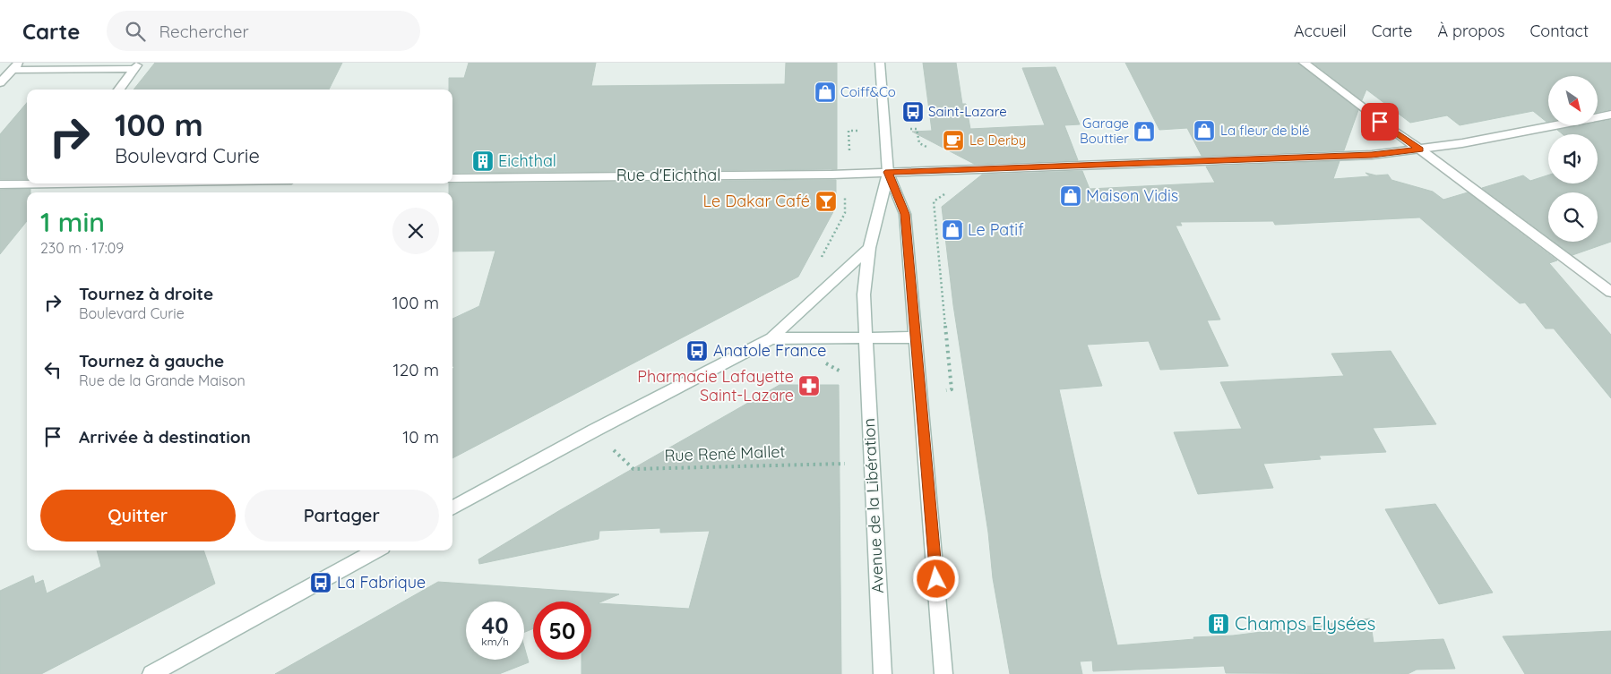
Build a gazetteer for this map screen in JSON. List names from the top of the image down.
{
  "streets": {
    "street": ["Rue d'Eichthal", "Avenue de la Libération"],
    "path": ["Rue René Mallet"]
  },
  "crossings": [
    ["Rue d'Eichthal", "Avenue de la Libération"],
    ["Rue René Mallet", "Avenue de la Libération"]
  ],
  "places": {
    "shop": [
      "Coiff&Co",
      "La fleur de blé",
      "Garage Bouttier",
      "Maison Vidis",
      "Le Patif"
    ],
    "bus stop": ["Saint-Lazare", "Anatole France", "La Fabrique"],
    "cafe": ["Le Derby"],
    "building": ["Eichthal", "Champs Elysées"],
    "bar": ["Le Dakar Café"],
    "pharmacy": ["Pharmacie Lafayette Saint-Lazare"]
  },
  "north": "bottom right",
  "page": {
    "header": "Carte",
    "search": "Rechercher",
    "nav": [
      "Accueil",
      "Carte",
      "À propos",
      "Contact"
    ],
    "turn": ["100 m", "Boulevard Curie"],
    "heading": ["1 min", "230 m · 17:09"],
    "list": [
      {
        "name": "Tournez à droite",
        "note": "Boulevard Curie",
        "value": "100 m"
      },
      {
        "name": "Tournez à gauche",
        "note": "Rue de la Grande Maison",
        "value": "120 m"
      },
      {
        "name": "Arrivée à destination",
        "value": "10 m"
      }
    ],
    "buttons": ["Quitter", "Partager"],
    "speed": "40 km/h",
    "limit": "50"
  }
}
